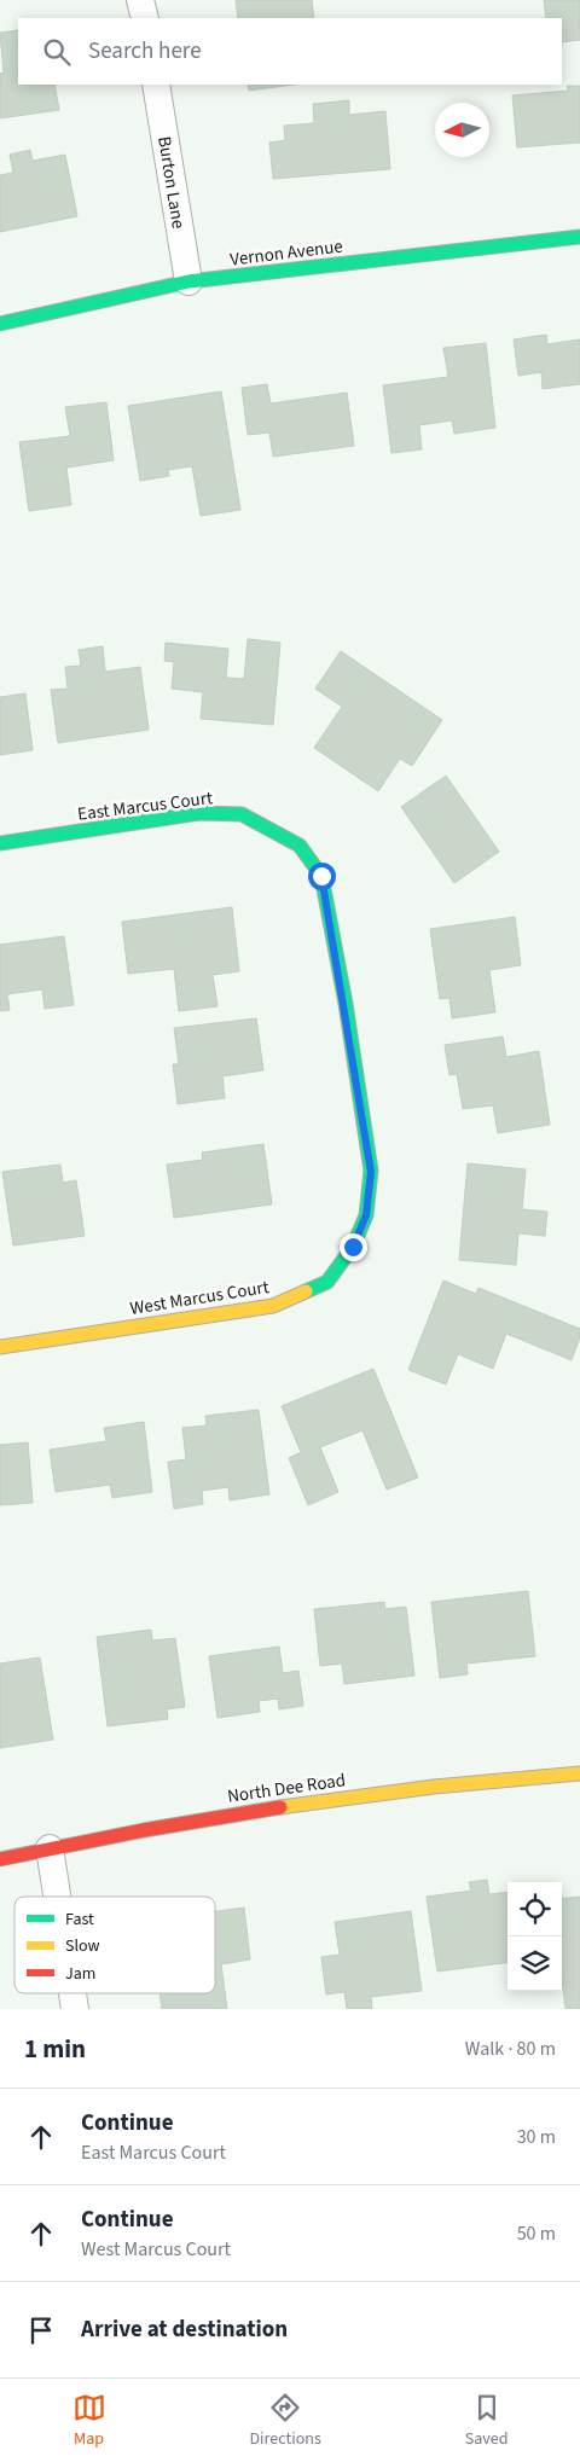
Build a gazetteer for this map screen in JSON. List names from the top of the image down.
{
  "streets": {
    "street": [
      "Burton Lane",
      "Vernon Avenue",
      "East Marcus Court",
      "West Marcus Court",
      "North Dee Road"
    ]
  },
  "crossings": [
    ["Burton Lane", "Vernon Avenue"],
    ["East Marcus Court", "West Marcus Court"]
  ],
  "legend": ["Fast", "Slow", "Jam"],
  "north": "left",
  "page": {
    "search": "Search here",
    "heading": ["1 min", "Walk · 80 m"],
    "list": [
      ["Continue", "East Marcus Court", "30 m"],
      ["Continue", "West Marcus Court", "50 m"],
      "Arrive at destination"
    ],
    "nav": ["Map", "Directions", "Saved"]
  }
}
